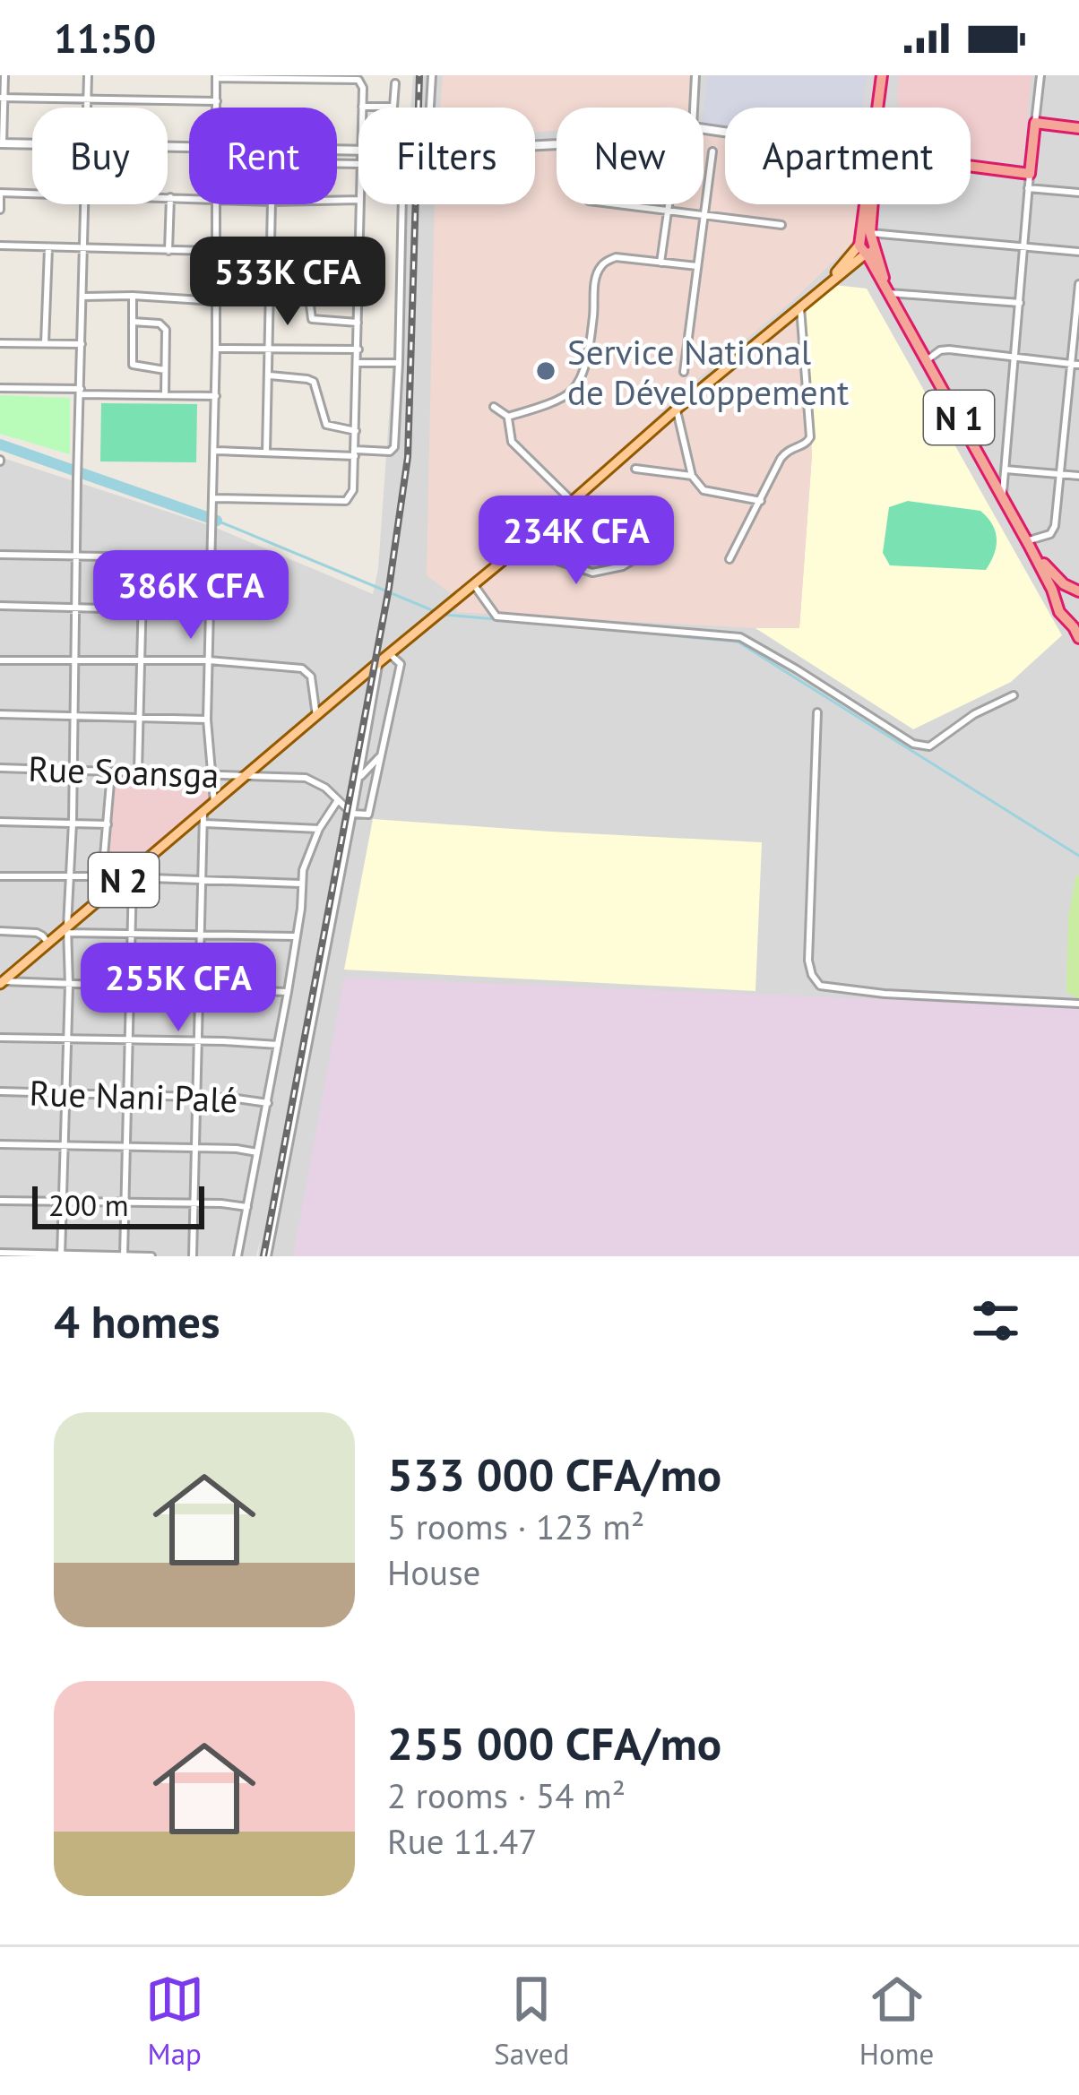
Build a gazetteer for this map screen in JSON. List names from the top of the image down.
{
  "streets": {
    "highway": ["N 1"],
    "main road": ["N 2"],
    "street": ["Rue Soansga", "Rue Nani Palé"]
  },
  "crossings": [
    ["N 1", "N 2"],
    ["Rue Soansga", "N 2"]
  ],
  "places": ["Service National de Développement"],
  "scale_bar": "200 m",
  "page": {
    "status": "11:50",
    "chip": [
      "Buy",
      "Rent",
      "Filters",
      "New",
      "Apartment"
    ],
    "price": [
      "533K CFA",
      "234K CFA",
      "386K CFA",
      "255K CFA"
    ],
    "scale": "200 m",
    "heading": "4 homes",
    "list": [
      {
        "name": "533 000 CFA/mo",
        "note": "5 rooms · 123 m² · House"
      },
      {
        "name": "255 000 CFA/mo",
        "note": "2 rooms · 54 m² · Rue 11.47"
      }
    ],
    "tabs": ["Map", "Saved", "Home"]
  }
}
